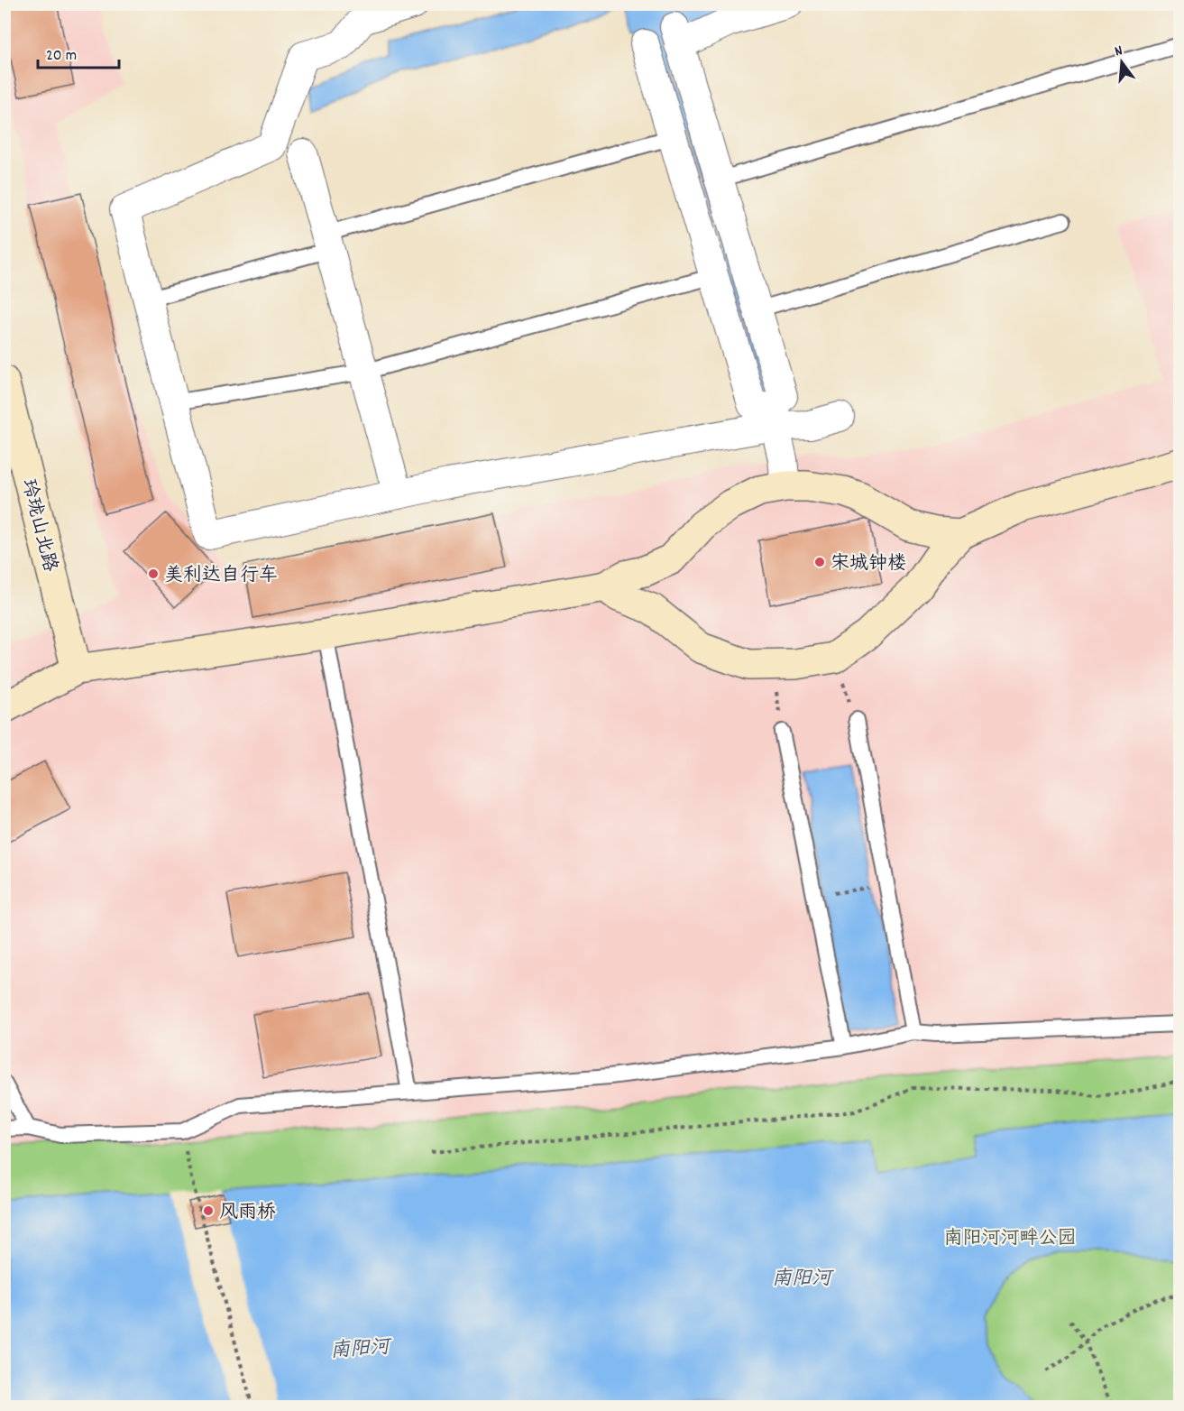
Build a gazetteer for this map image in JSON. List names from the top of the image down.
{
  "streets": {
    "street": ["玲珑山北路"]
  },
  "water": ["南阳河"],
  "parks": ["南阳河河畔公园"],
  "places": ["宋城钟楼", "美利达自行车", "风雨桥"],
  "scale_bar": "20 m",
  "north": "top"
}
